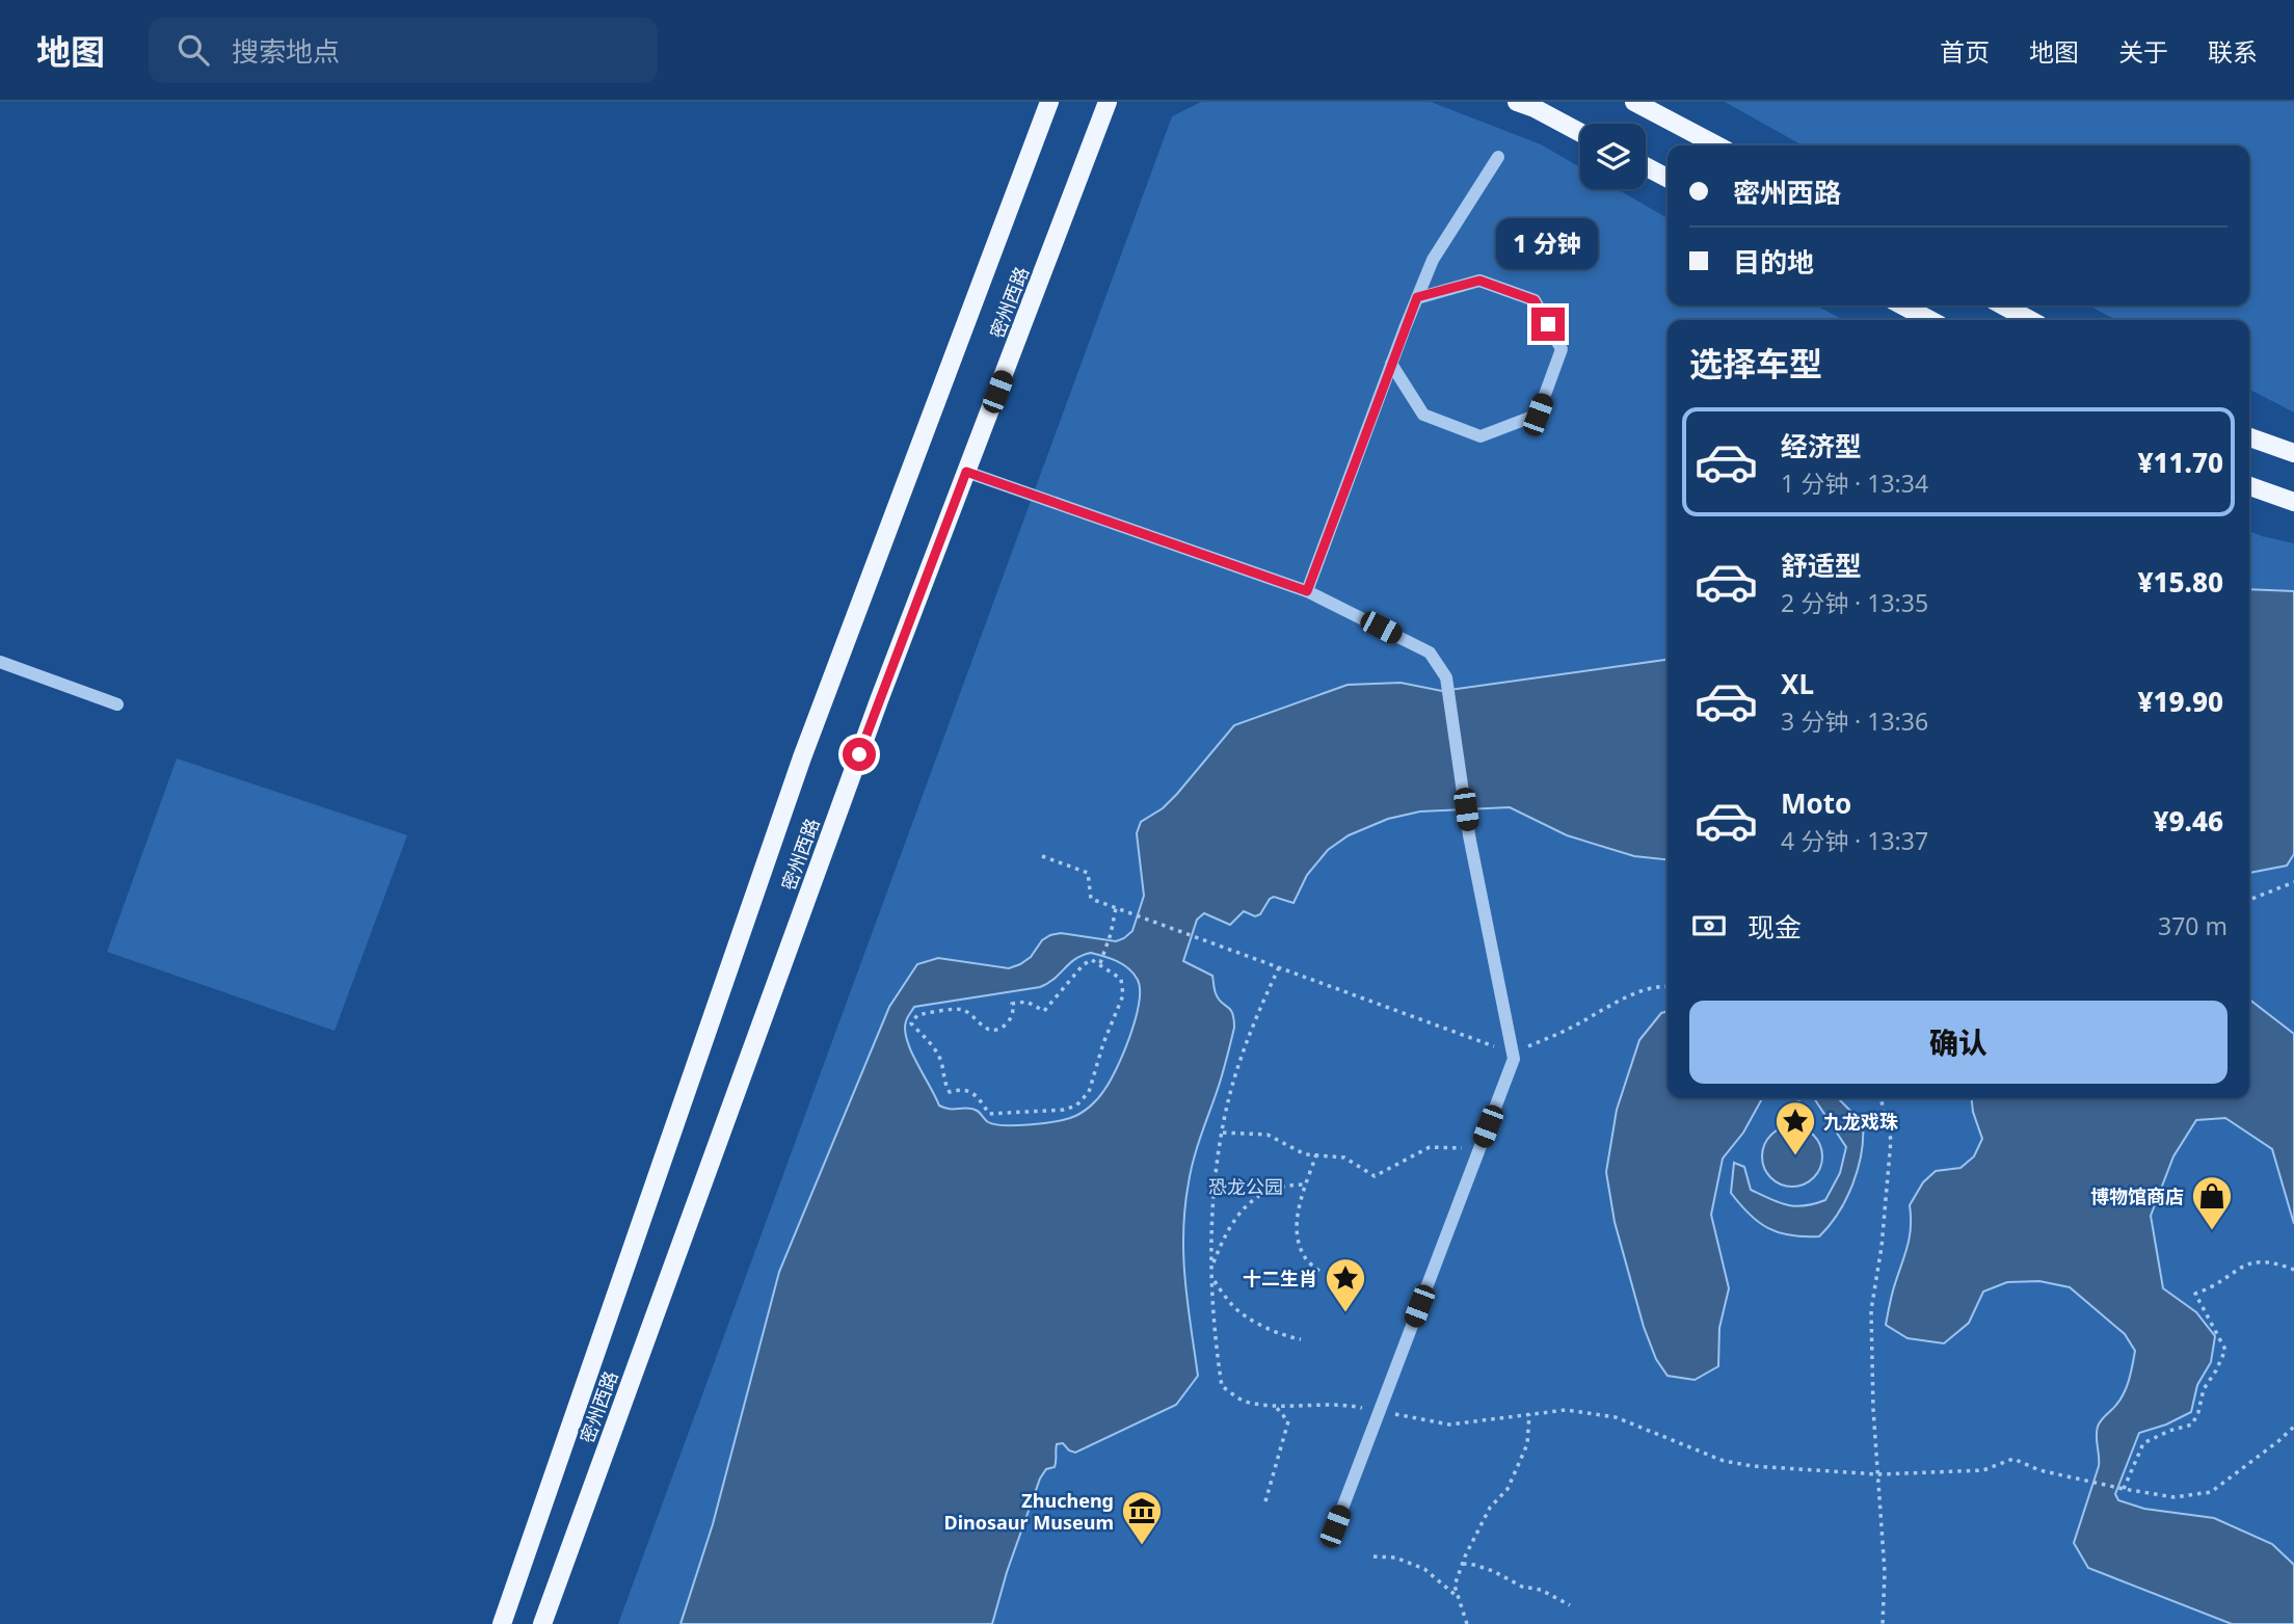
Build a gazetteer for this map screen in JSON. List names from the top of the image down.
{
  "streets": {
    "main road": ["密州西路"]
  },
  "parks": ["恐龙公园"],
  "places": {
    "place": ["九龙戏珠", "十二生肖"],
    "shop": ["博物馆商店"],
    "museum": ["Zhucheng Dinosaur Museum"]
  },
  "page": {
    "header": "地图",
    "search": "搜索地点",
    "nav": [
      "首页",
      "地图",
      "关于",
      "联系"
    ],
    "banner": ["密州西路", "目的地"],
    "bubble": "1 分钟",
    "heading": "选择车型",
    "list": [
      {
        "name": "经济型",
        "note": "1 分钟 · 13:34",
        "value": "¥11.70"
      },
      {
        "name": "舒适型",
        "note": "2 分钟 · 13:35",
        "value": "¥15.80"
      },
      {
        "name": "XL",
        "note": "3 分钟 · 13:36",
        "value": "¥19.90"
      },
      {
        "name": "Moto",
        "note": "4 分钟 · 13:37",
        "value": "¥9.46"
      }
    ],
    "pay": ["现金", "370 m"],
    "buttons": "确认"
  }
}
